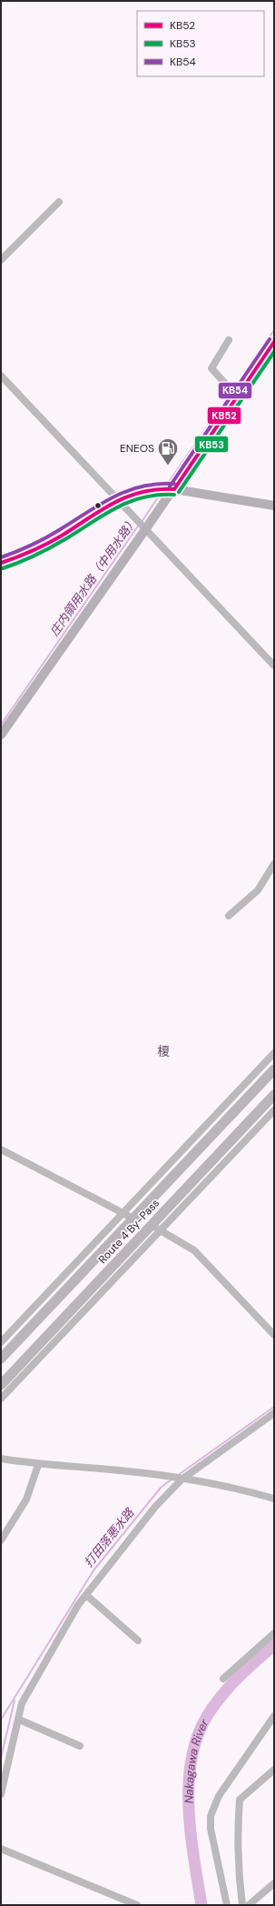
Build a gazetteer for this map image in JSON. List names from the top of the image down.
{
  "streets": {
    "highway": ["Route 4 By-Pass"]
  },
  "districts": ["榎"],
  "water": ["庄内領用水路（中用水路）", "打田落悪水路", "Nakagawa River"],
  "places": {
    "fuel station": ["ENEOS"]
  },
  "lines": ["transit line KB54", "transit line KB52", "transit line KB53"],
  "legend": ["KB52", "KB53", "KB54"]
}
